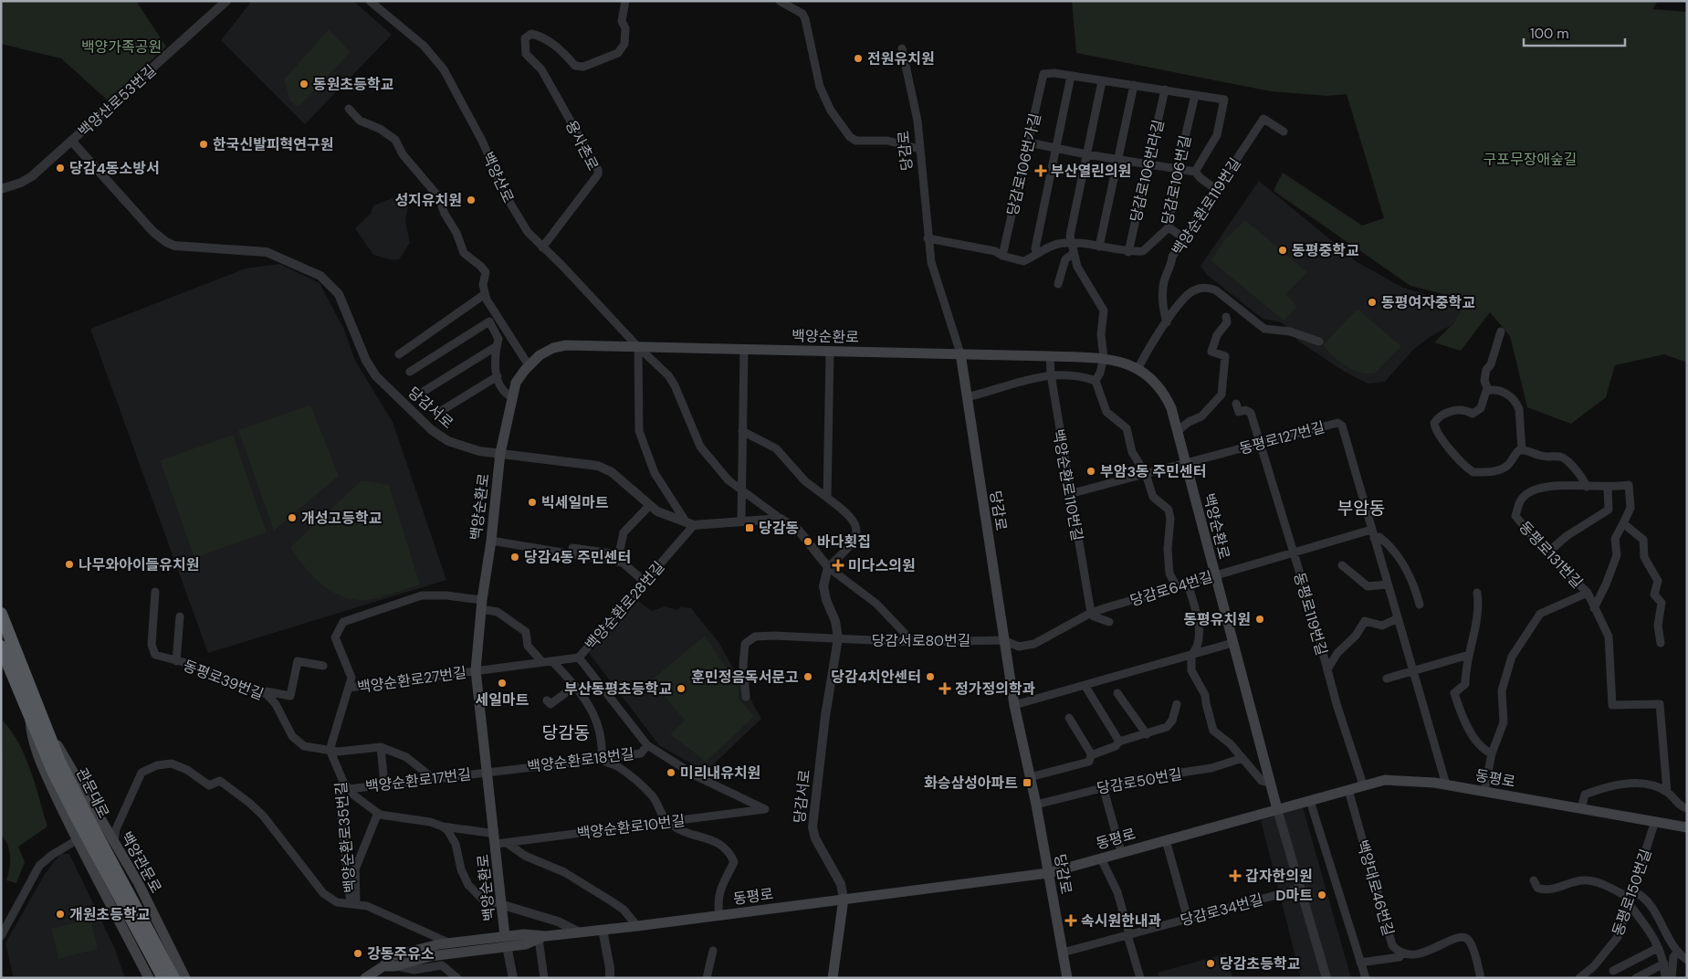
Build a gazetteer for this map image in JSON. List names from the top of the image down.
{
  "streets": {
    "highway": ["관문대로"],
    "main road": [
      "당감로",
      "백양순환로",
      "당감서로",
      "동평로",
      "백양관문로"
    ],
    "street": [
      "백양산로53번길",
      "용사촌로",
      "당감로106번가길",
      "당감로106번라길",
      "백양산로",
      "당감로106번길",
      "백양순환로119번길",
      "동평로127번길",
      "백양순환로110번길",
      "동평로131번길",
      "당감로64번길",
      "백양순환로28번길",
      "동평로119번길",
      "당감서로80번길",
      "동평로39번길",
      "백양순환로27번길",
      "백양순환로18번길",
      "백양순환로17번길",
      "당감로50번길",
      "백양순환로10번길",
      "백양순환로35번길",
      "백양대로46번길",
      "동평로150번길",
      "당감로34번길"
    ]
  },
  "crossings": [
    ["백양산로53번길", "당감서로"],
    ["용사촌로", "백양산로"],
    ["당감로", "당감로106번길"],
    ["당감로", "백양순환로"],
    ["당감로", "당감로64번길"],
    ["당감로", "당감서로80번길"],
    ["당감로", "동평로"],
    ["당감로", "당감로50번길"],
    ["당감로", "당감로34번길"],
    ["당감로106번가길", "당감로106번길"],
    ["당감로106번라길", "당감로106번길"],
    ["백양산로", "백양순환로"],
    ["백양산로", "당감서로"],
    ["백양순환로", "당감서로"],
    ["백양순환로", "동평로127번길"],
    ["백양순환로", "백양순환로110번길"],
    ["백양순환로", "당감로64번길"],
    ["백양순환로", "백양순환로28번길"],
    ["백양순환로", "백양순환로27번길"],
    ["백양순환로", "백양순환로18번길"],
    ["백양순환로", "동평로"],
    ["백양순환로", "백양순환로17번길"],
    ["백양순환로", "백양순환로10번길"],
    ["당감서로", "백양순환로28번길"],
    ["당감서로", "당감서로80번길"],
    ["당감서로", "동평로"],
    ["동평로127번길", "백양순환로110번길"],
    ["동평로127번길", "당감로64번길"],
    ["동평로127번길", "동평로119번길"],
    ["동평로127번길", "동평로"],
    ["백양순환로110번길", "당감로64번길"],
    ["당감로64번길", "동평로119번길"],
    ["당감로64번길", "당감서로80번길"],
    ["백양순환로28번길", "백양순환로27번길"],
    ["동평로119번길", "동평로"],
    ["동평로39번길", "백양순환로35번길"],
    ["백양순환로18번길", "백양순환로17번길"],
    ["백양순환로18번길", "백양순환로10번길"],
    ["동평로", "백양대로46번길"],
    ["동평로", "동평로150번길"],
    ["관문대로", "백양관문로"]
  ],
  "districts": ["부암동", "당감동"],
  "parks": ["백양가족공원", "구포무장애숲길"],
  "places": {
    "other": [
      "전원유치원",
      "동원초등학교",
      "한국신발피혁연구원",
      "당감4동소방서",
      "성지유치원",
      "동평중학교",
      "동평여자중학교",
      "부암3동 주민센터",
      "빅세일마트",
      "개성고등학교",
      "바다횟집",
      "당감4동 주민센터",
      "나무와아이들유치원",
      "동평유치원",
      "훈민정음독서문고",
      "당감4치안센터",
      "세일마트",
      "부산동평초등학교",
      "미리내유치원",
      "D마트",
      "개원초등학교",
      "강동주유소",
      "당감초등학교"
    ],
    "health": [
      "부산열린의원",
      "미다스의원",
      "정가정의학과",
      "갑자한의원",
      "속시원한내과"
    ],
    "transit": ["당감동", "화승삼성아파트"]
  },
  "scale_bar": "100 m"
}
